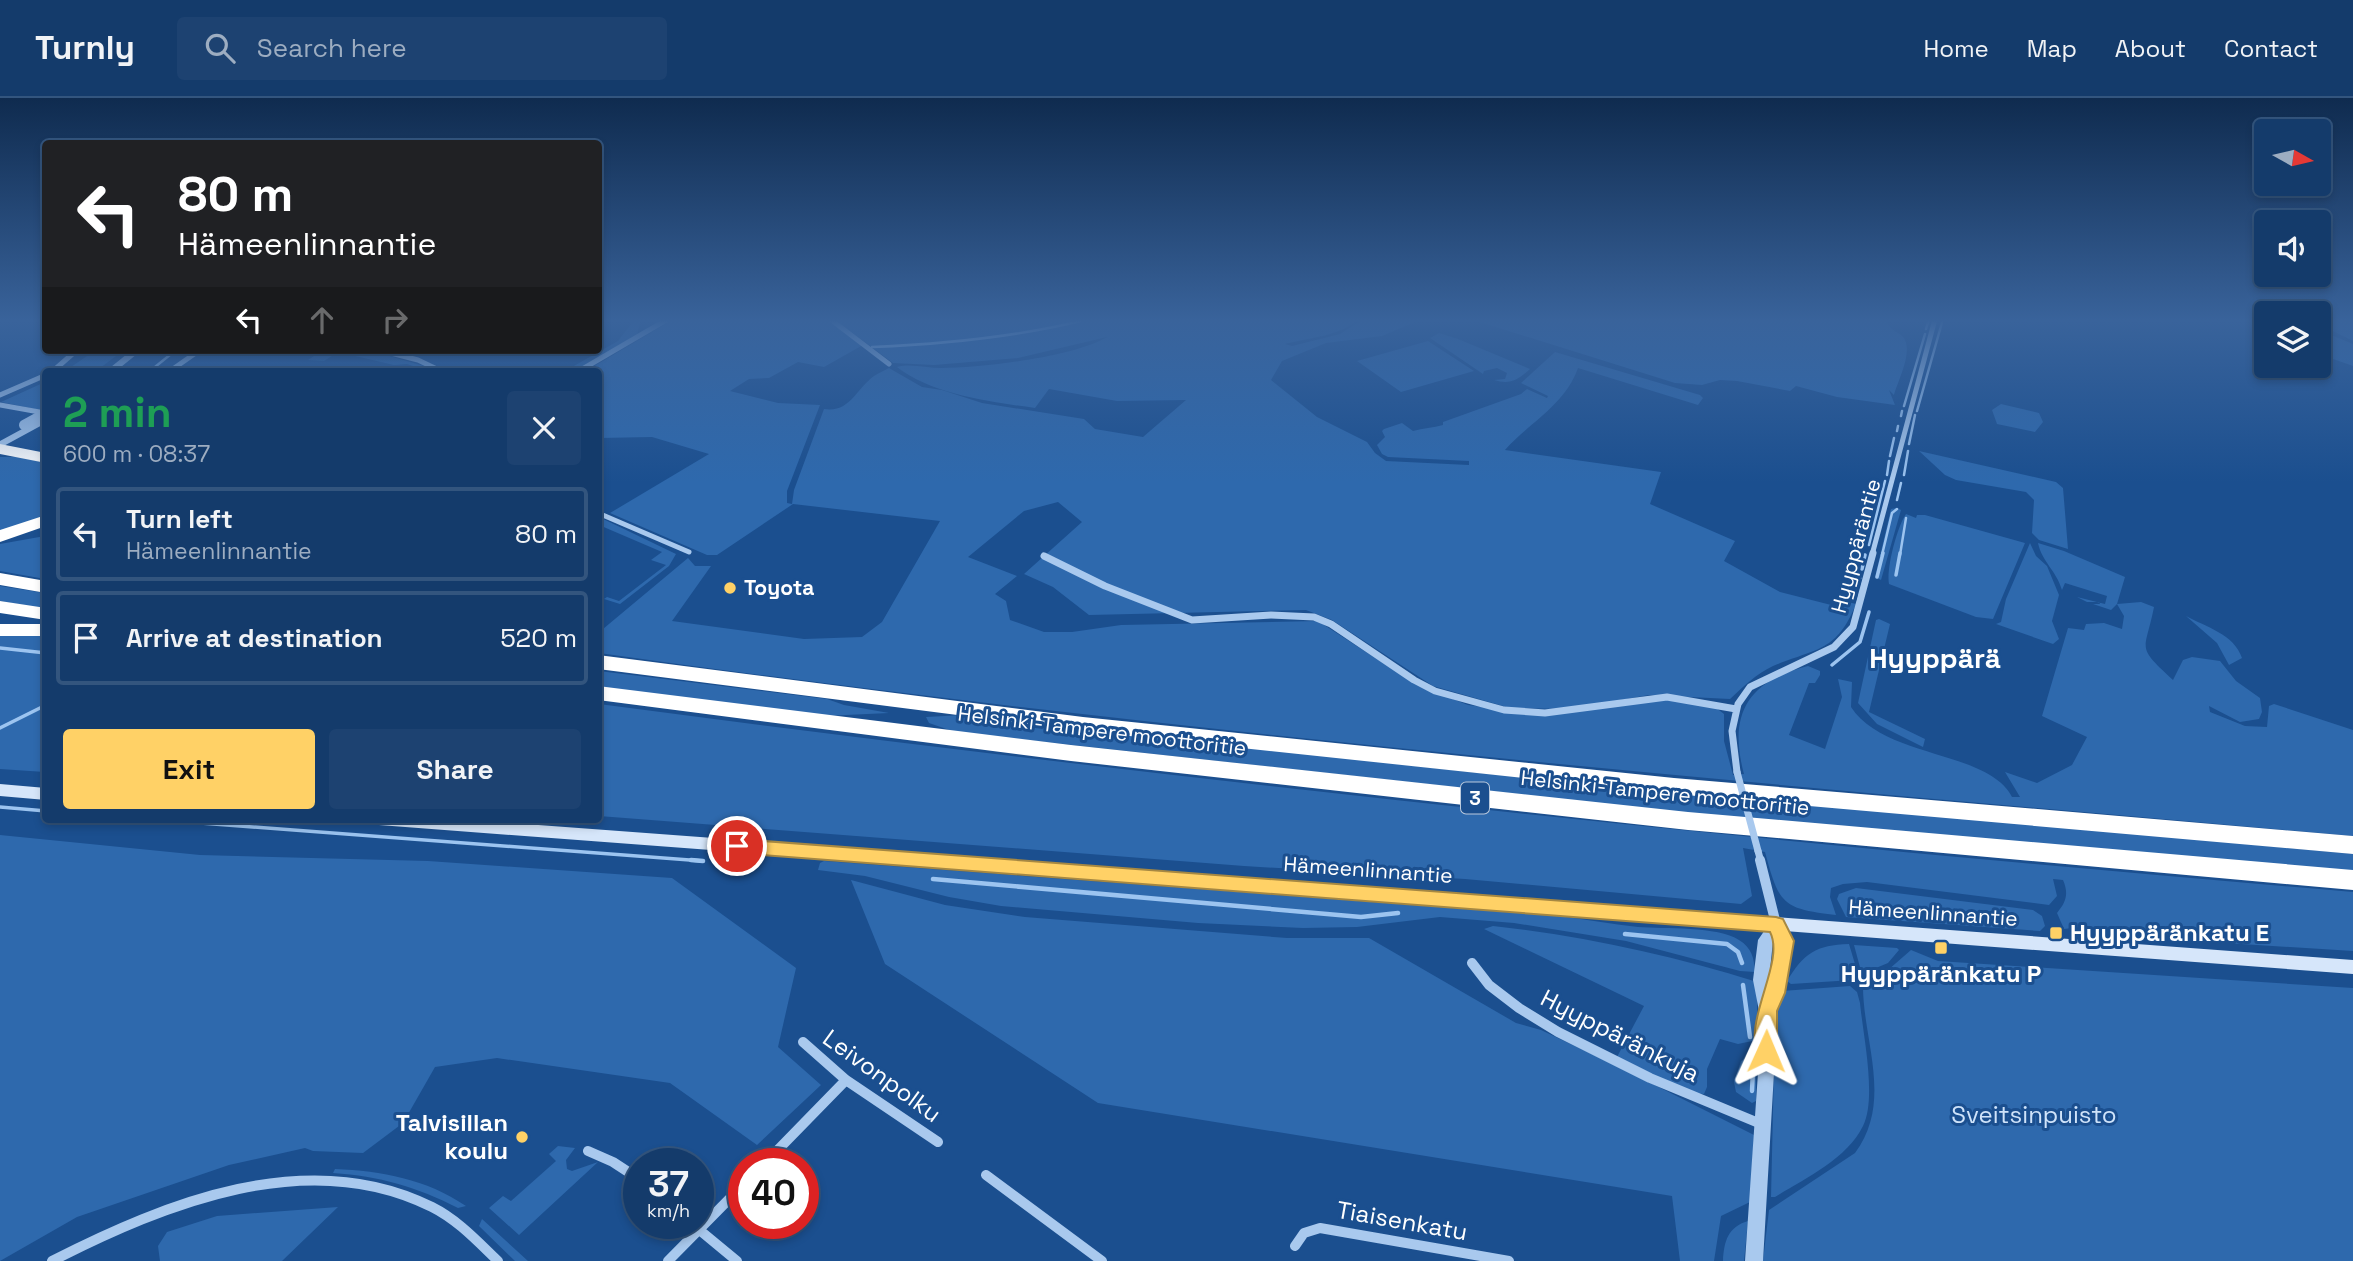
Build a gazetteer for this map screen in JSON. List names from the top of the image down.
{
  "streets": {
    "highway": ["Helsinki-Tampere moottoritie", "3"],
    "main road": ["Hämeenlinnantie"],
    "street": [
      "Hyyppäräntie",
      "Hyyppäränkuja",
      "Leivonpolku",
      "Tiaisenkatu"
    ]
  },
  "districts": ["Hyyppärä"],
  "parks": ["Sveitsinpuisto"],
  "places": {
    "other": ["Toyota", "Talvisillan koulu"],
    "transit": ["Hyyppäränkatu E", "Hyyppäränkatu P"]
  },
  "north": "right",
  "page": {
    "header": "Turnly",
    "search": "Search here",
    "nav": [
      "Home",
      "Map",
      "About",
      "Contact"
    ],
    "turn": ["80 m", "Hämeenlinnantie"],
    "heading": ["2 min", "600 m · 08:37"],
    "list": [
      {
        "name": "Turn left",
        "note": "Hämeenlinnantie",
        "value": "80 m"
      },
      {
        "name": "Arrive at destination",
        "value": "520 m"
      }
    ],
    "buttons": ["Exit", "Share"],
    "speed": "37 km/h",
    "limit": "40"
  }
}
